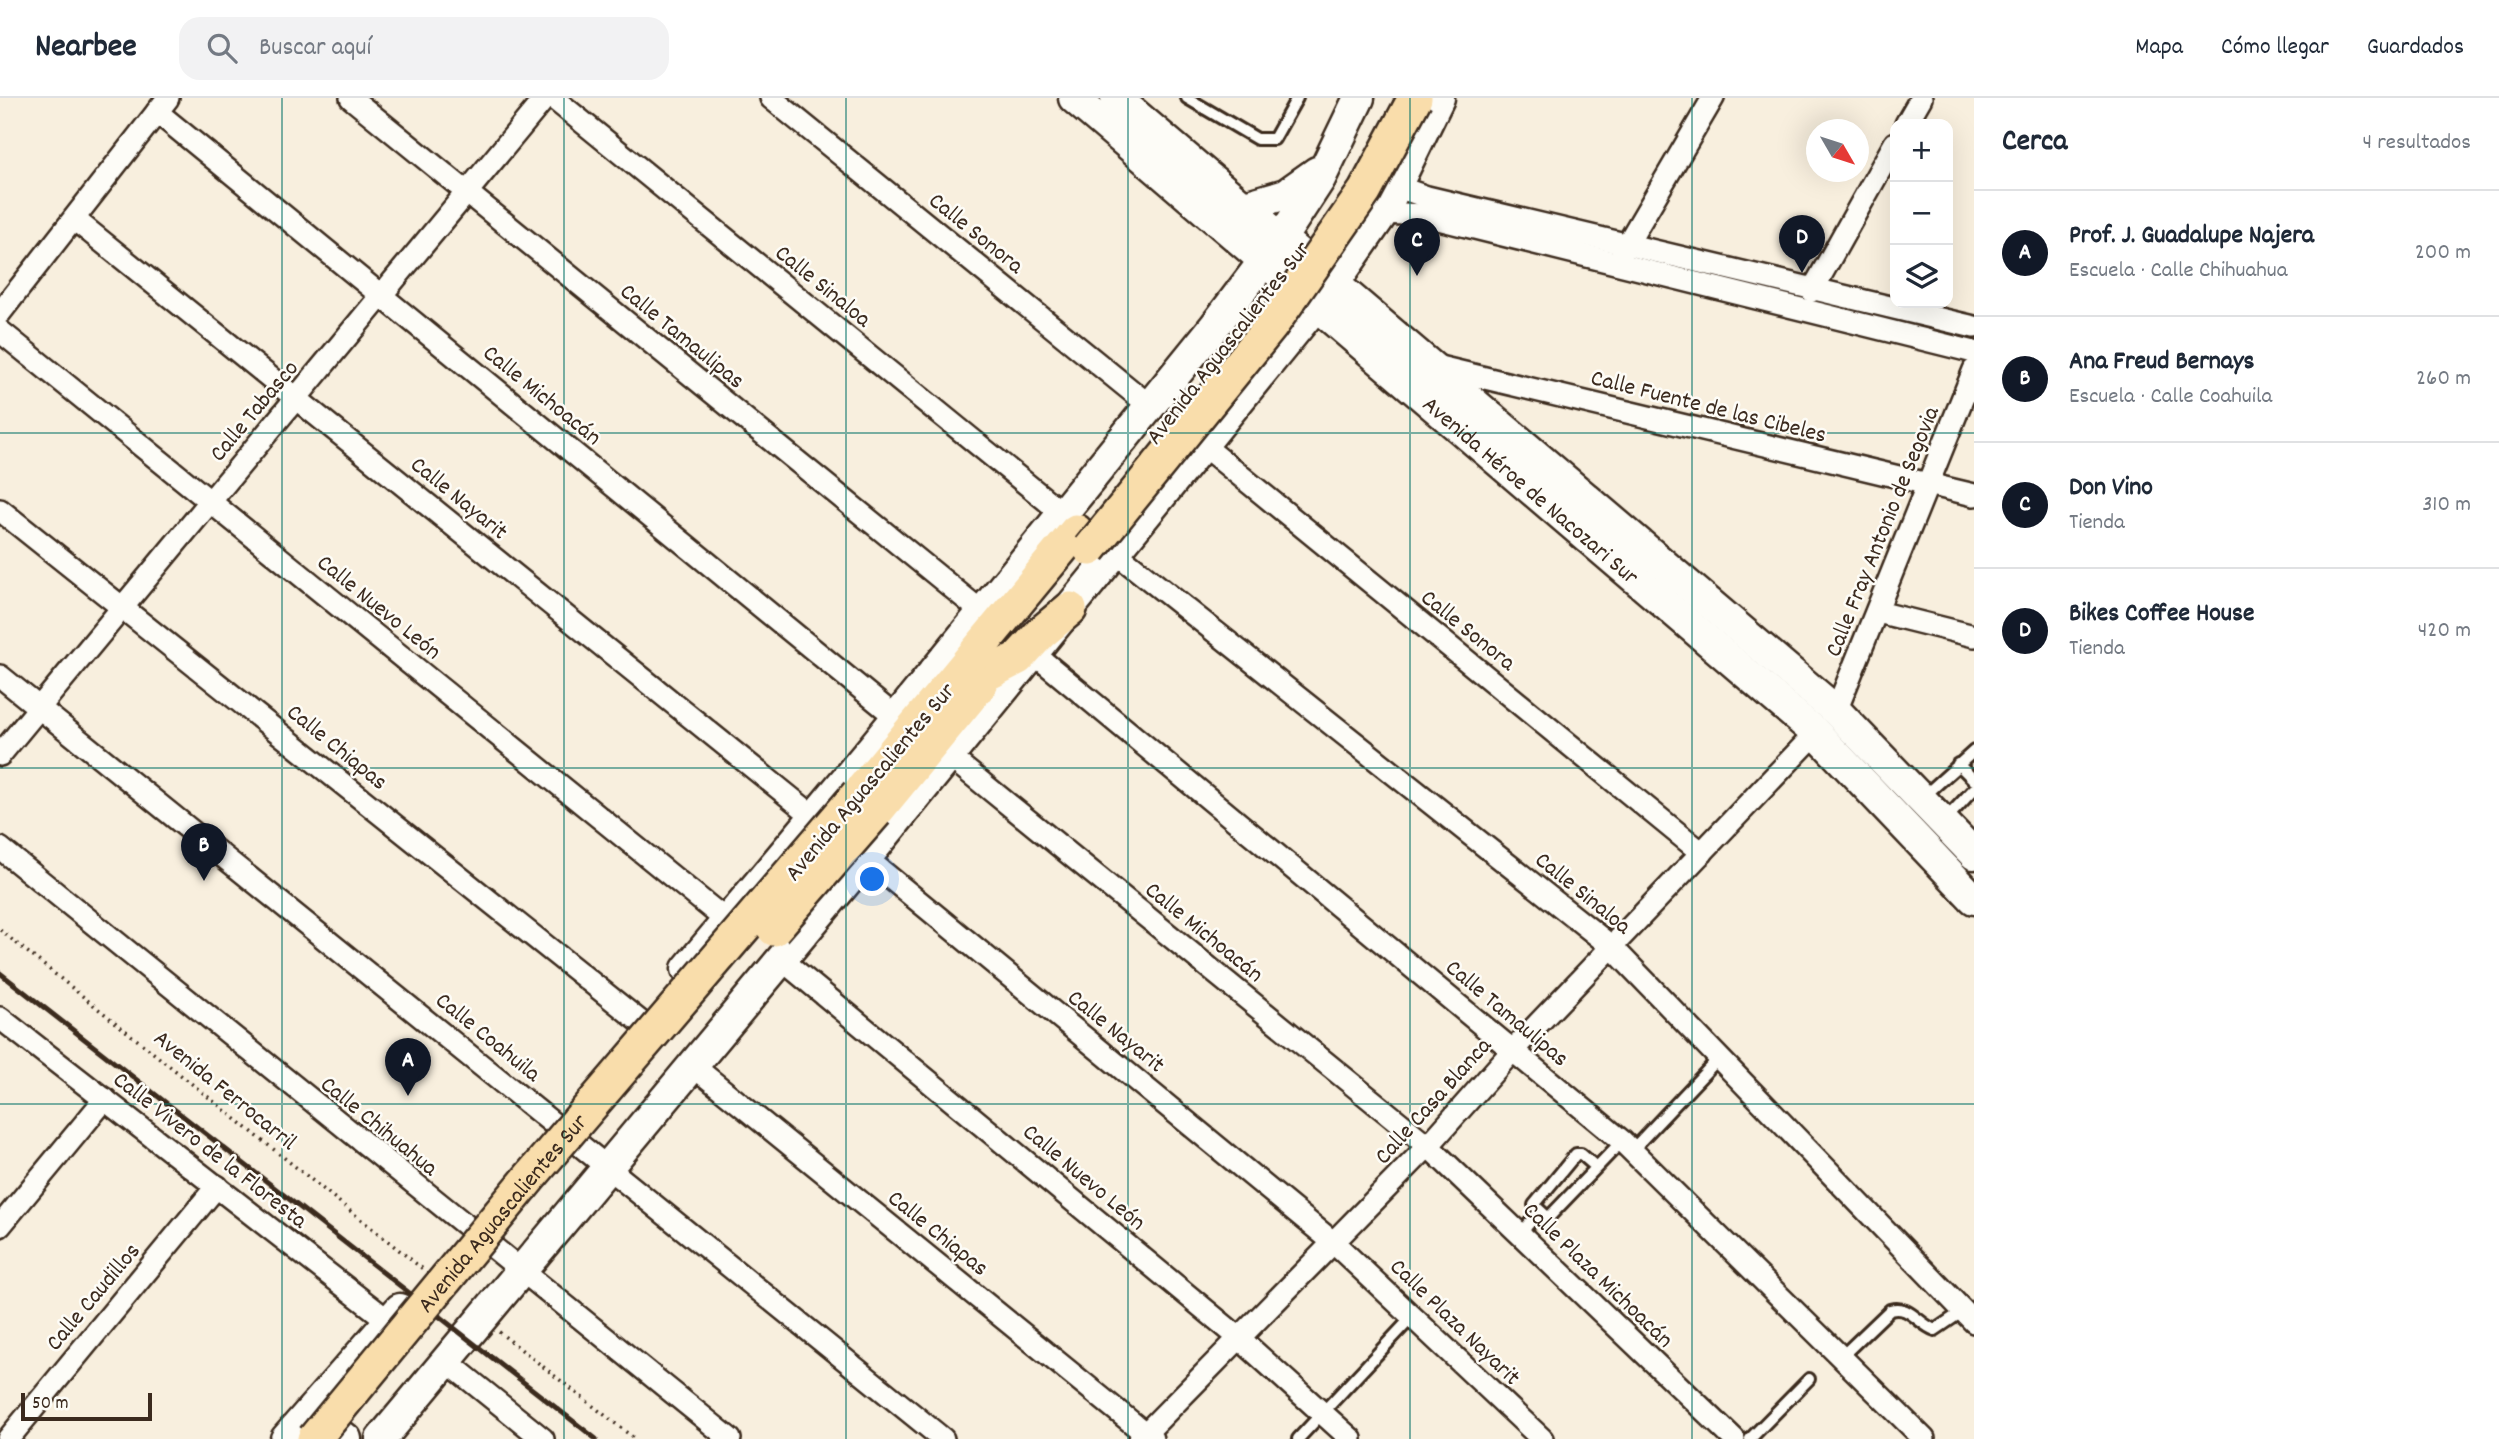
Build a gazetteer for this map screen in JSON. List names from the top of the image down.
{
  "streets": {
    "main road": ["Avenida Aguascalientes Sur"],
    "street": [
      "Calle Sonora",
      "Calle Sinaloa",
      "Calle Tamaulipas",
      "Calle Michoacán",
      "Calle Fuente de las Cibeles",
      "Calle Tabasco",
      "Avenida Héroe de Nacozari Sur",
      "Calle Nayarit",
      "Calle Fray Antonio de Segovia",
      "Calle Nuevo León",
      "Calle Chiapas",
      "Calle Coahuila",
      "Calle Casa Blanca",
      "Calle Chihuahua",
      "Calle Vivero de la Floresta",
      "Calle Plaza Michoacán",
      "Calle Caudillos",
      "Calle Plaza Nayarit"
    ],
    "path": ["Avenida Ferrocarril"]
  },
  "crossings": [
    ["Calle Sonora", "Avenida Aguascalientes Sur"],
    ["Calle Sonora", "Calle Casa Blanca"],
    ["Calle Sinaloa", "Avenida Aguascalientes Sur"],
    ["Calle Sinaloa", "Calle Casa Blanca"],
    ["Calle Tamaulipas", "Avenida Aguascalientes Sur"],
    ["Calle Tamaulipas", "Calle Tabasco"],
    ["Calle Tamaulipas", "Calle Casa Blanca"],
    ["Avenida Aguascalientes Sur", "Calle Michoacán"],
    ["Avenida Aguascalientes Sur", "Avenida Héroe de Nacozari Sur"],
    ["Avenida Aguascalientes Sur", "Calle Nayarit"],
    ["Avenida Aguascalientes Sur", "Calle Nuevo León"],
    ["Avenida Aguascalientes Sur", "Calle Chiapas"],
    ["Avenida Aguascalientes Sur", "Calle Coahuila"],
    ["Avenida Aguascalientes Sur", "Avenida Ferrocarril"],
    ["Avenida Aguascalientes Sur", "Calle Chihuahua"],
    ["Avenida Aguascalientes Sur", "Calle Vivero de la Floresta"],
    ["Calle Michoacán", "Calle Tabasco"],
    ["Calle Michoacán", "Calle Casa Blanca"],
    ["Calle Michoacán", "Calle Plaza Michoacán"],
    ["Calle Fuente de las Cibeles", "Avenida Héroe de Nacozari Sur"],
    ["Calle Fuente de las Cibeles", "Calle Fray Antonio de Segovia"],
    ["Calle Tabasco", "Calle Nayarit"],
    ["Calle Tabasco", "Calle Nuevo León"],
    ["Calle Tabasco", "Calle Chiapas"],
    ["Calle Tabasco", "Calle Coahuila"],
    ["Avenida Héroe de Nacozari Sur", "Calle Fray Antonio de Segovia"],
    ["Avenida Héroe de Nacozari Sur", "Calle Casa Blanca"],
    ["Calle Nayarit", "Calle Casa Blanca"],
    ["Calle Nayarit", "Calle Plaza Nayarit"],
    ["Calle Fray Antonio de Segovia", "Calle Casa Blanca"],
    ["Calle Nuevo León", "Calle Casa Blanca"],
    ["Calle Chiapas", "Calle Casa Blanca"],
    ["Calle Casa Blanca", "Calle Plaza Michoacán"],
    ["Calle Casa Blanca", "Calle Plaza Nayarit"],
    ["Calle Vivero de la Floresta", "Calle Caudillos"]
  ],
  "scale_bar": "50 m",
  "north": "bottom right",
  "page": {
    "header": "Nearbee",
    "search": "Buscar aquí",
    "nav": ["Mapa", "Cómo llegar", "Guardados"],
    "heading": ["Cerca", "4 resultados"],
    "map_buttons": ["+", "−"],
    "list": [
      {
        "mark": "A",
        "name": "Prof. J. Guadalupe Najera",
        "note": "Escuela · Calle Chihuahua",
        "value": "200 m"
      },
      {
        "mark": "B",
        "name": "Ana Freud Bernays",
        "note": "Escuela · Calle Coahuila",
        "value": "260 m"
      },
      {
        "mark": "C",
        "name": "Don Vino",
        "note": "Tienda",
        "value": "310 m"
      },
      {
        "mark": "D",
        "name": "Bikes Coffee House",
        "note": "Tienda",
        "value": "420 m"
      }
    ],
    "pins": [
      "D",
      "C",
      "B",
      "A"
    ],
    "scale": "50 m"
  }
}
